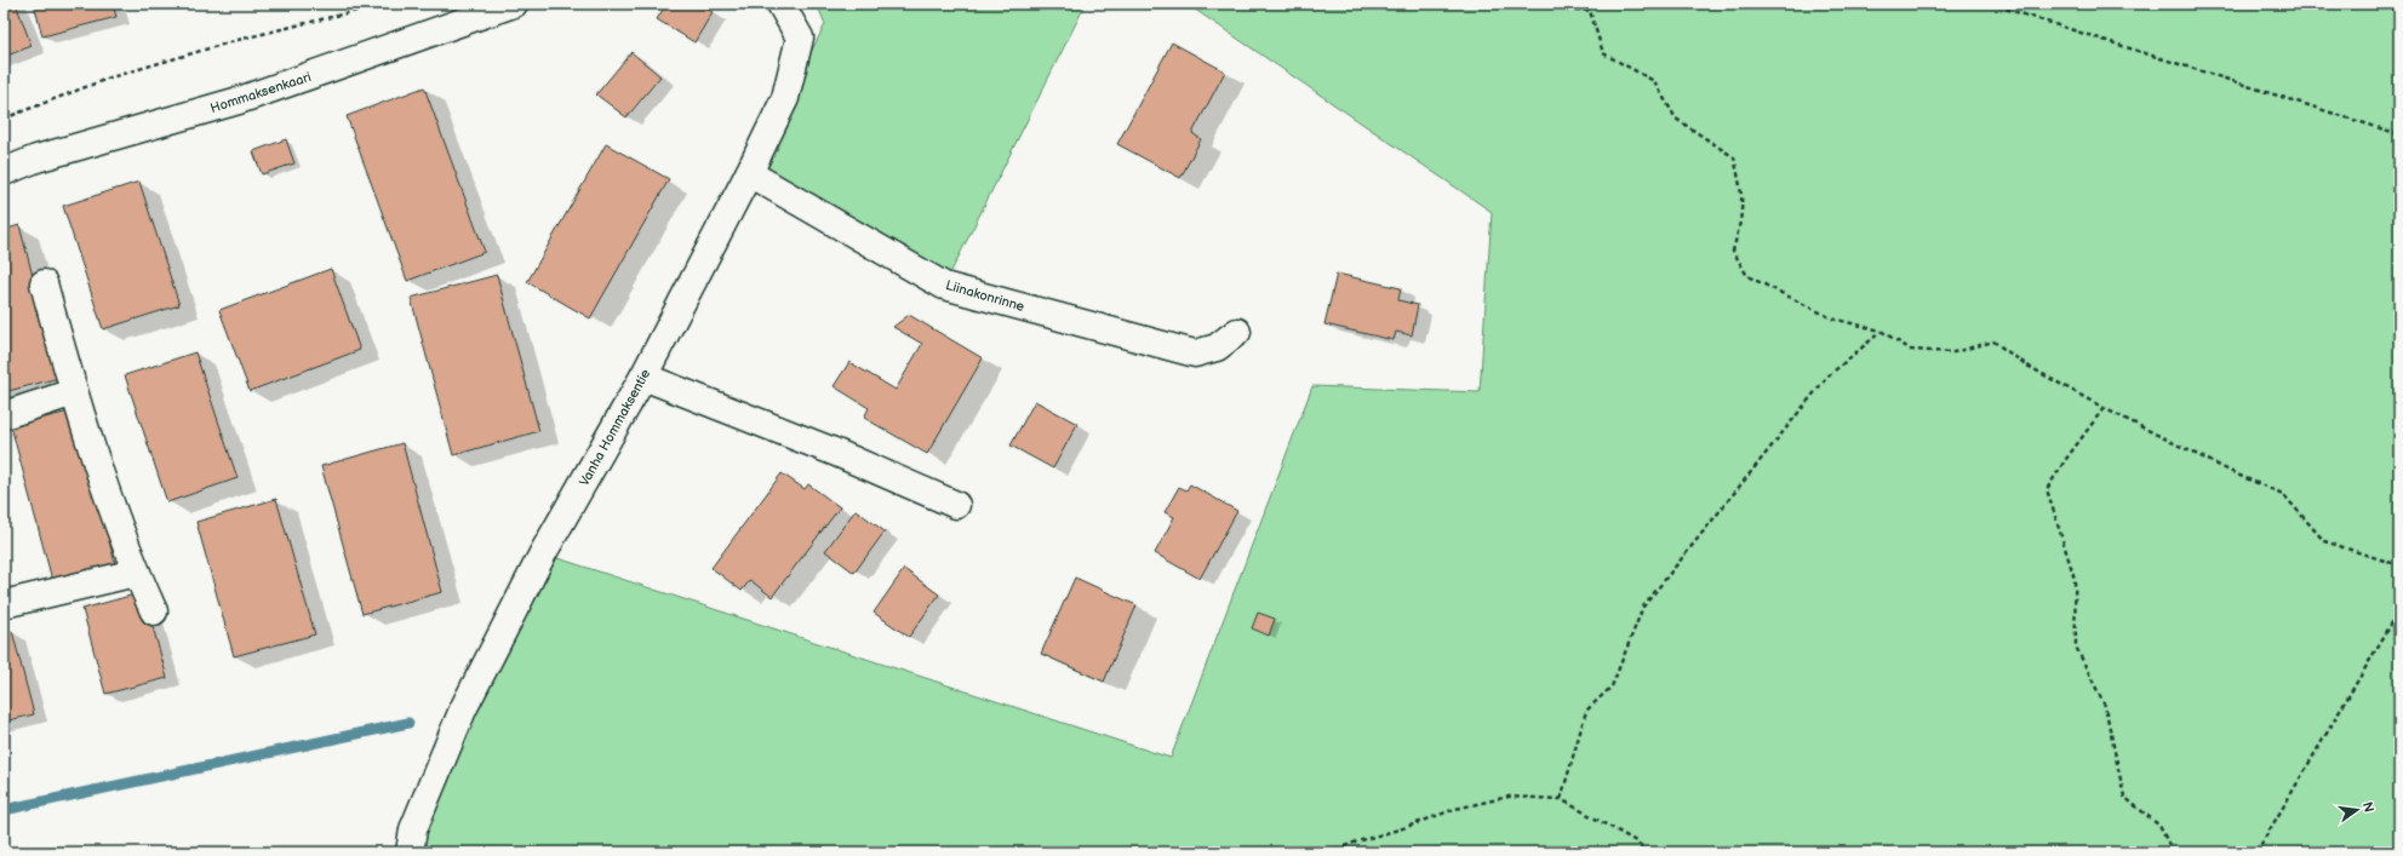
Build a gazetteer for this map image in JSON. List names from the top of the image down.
{
  "streets": {
    "street": ["Hommaksenkaari", "Liinakonrinne", "Vanha Hommaksentie"]
  },
  "crossings": [
    ["Liinakonrinne", "Vanha Hommaksentie"]
  ],
  "north": "right"
}
